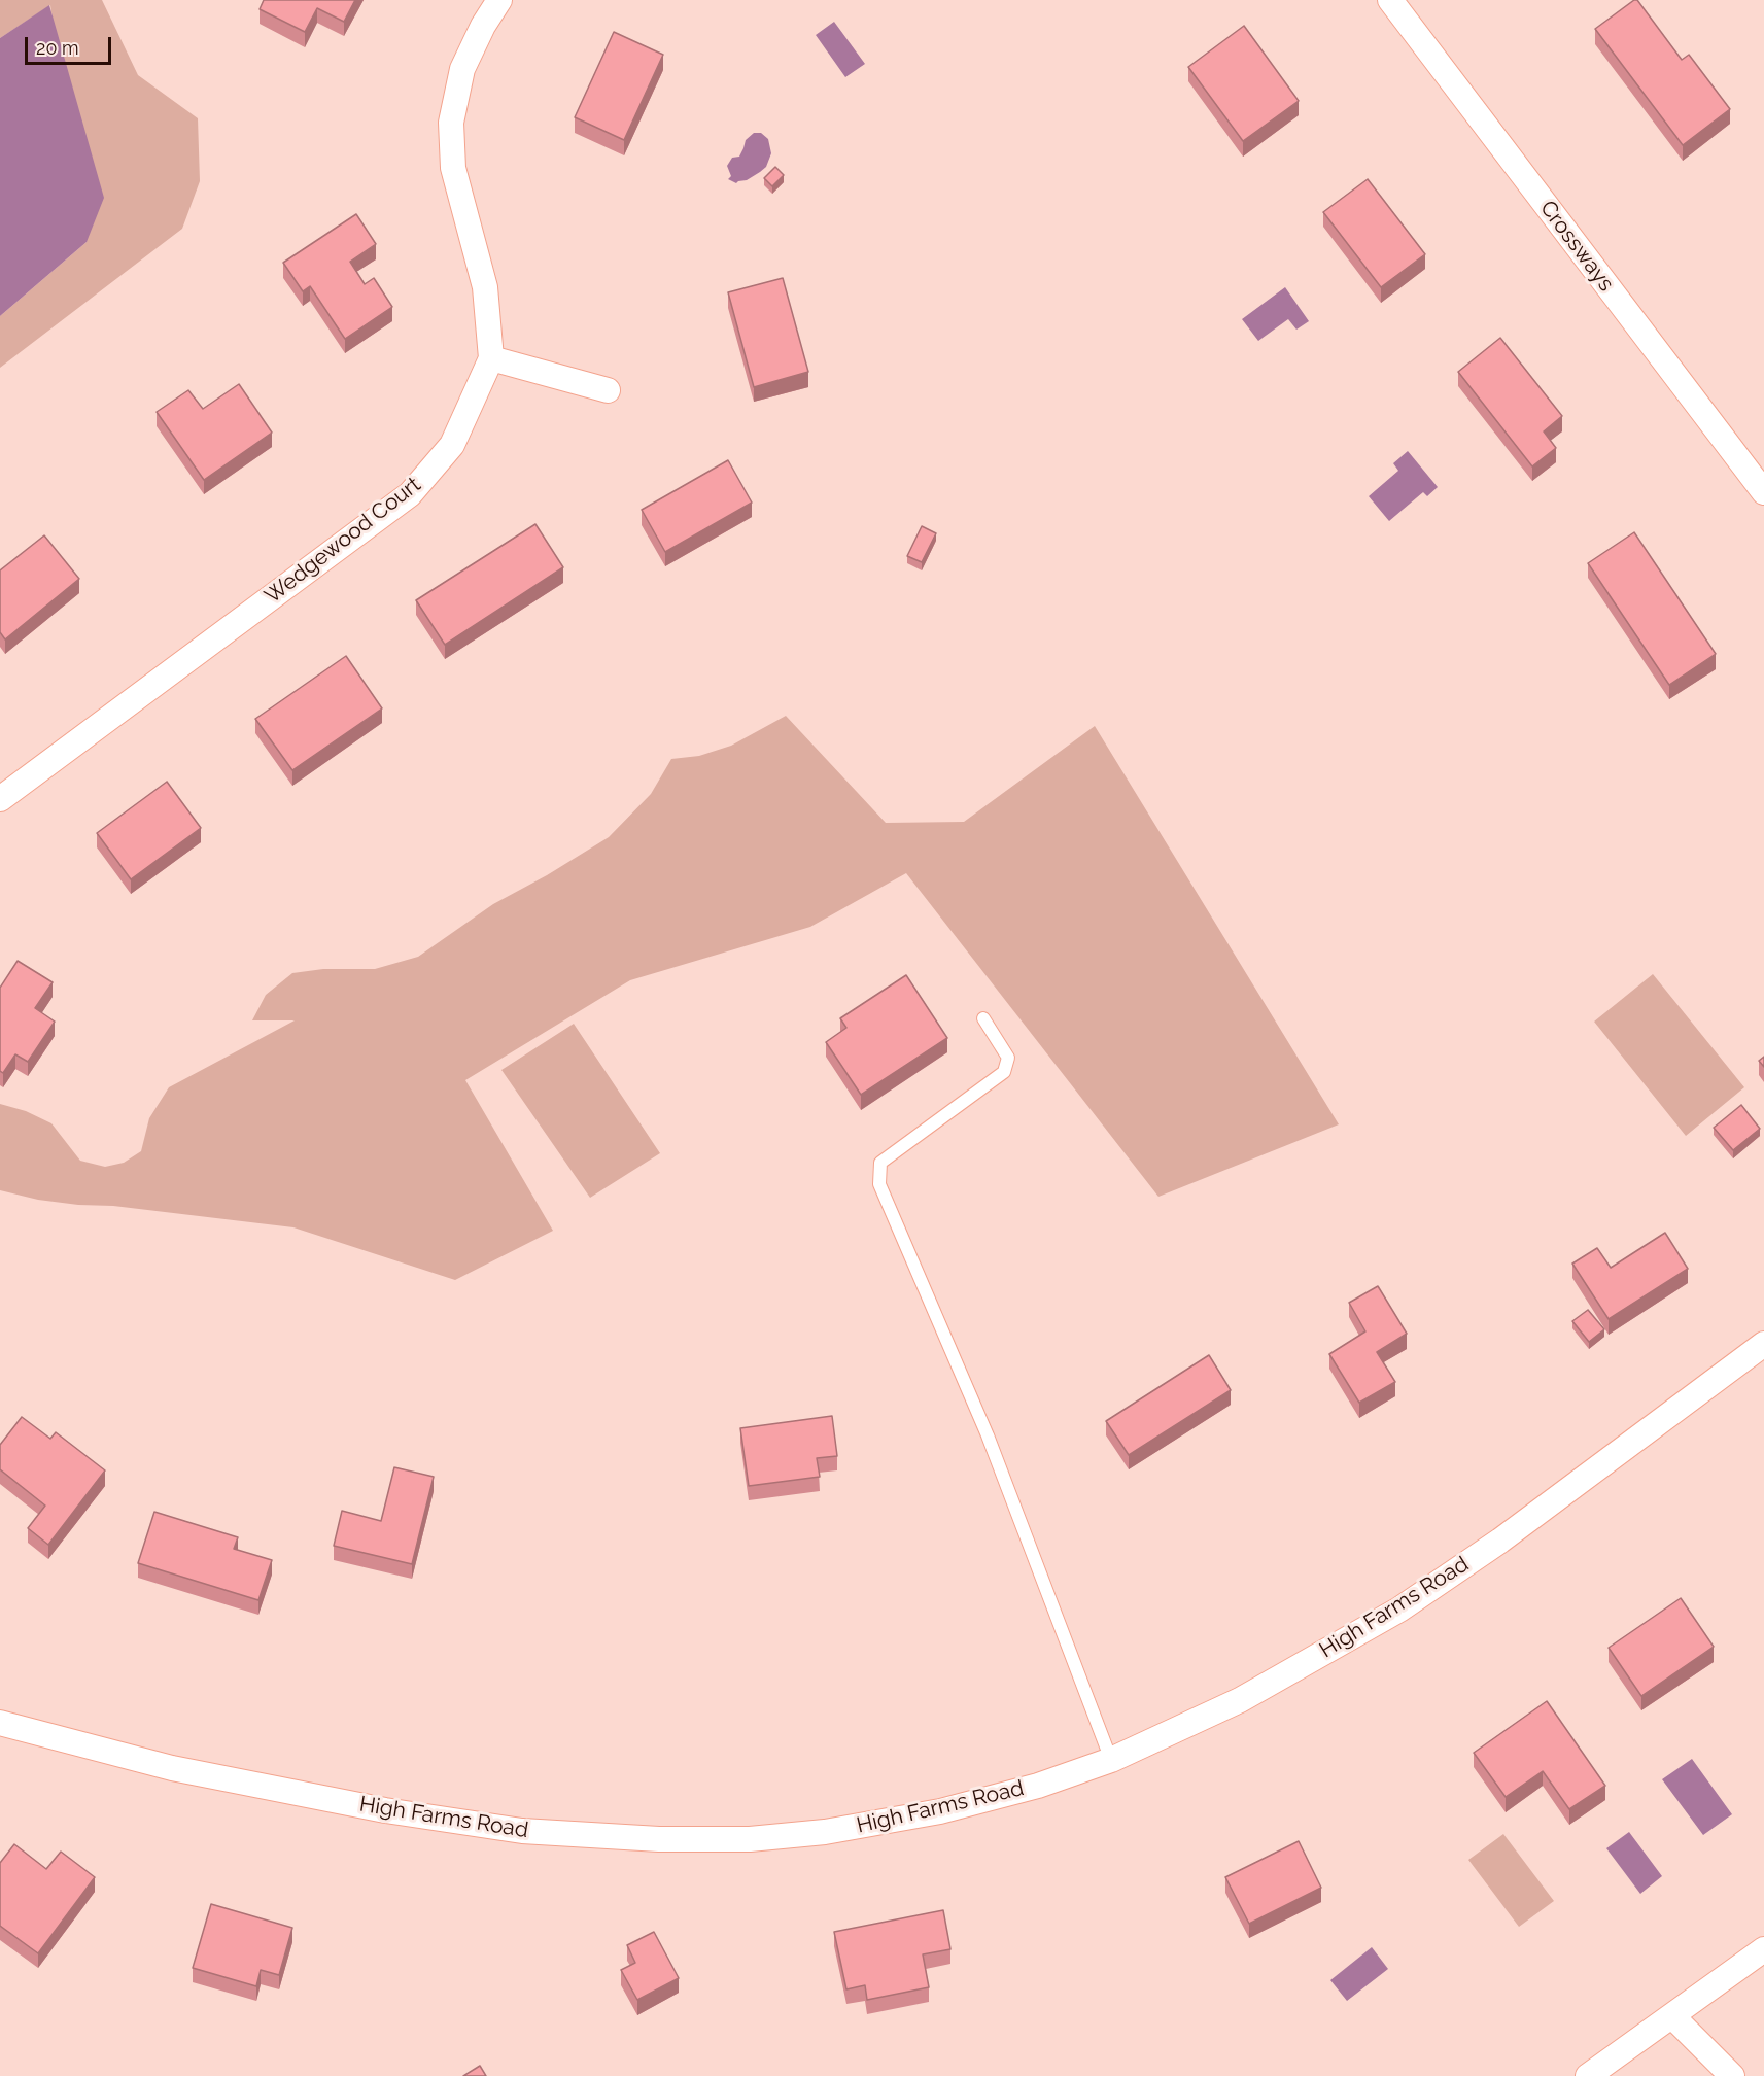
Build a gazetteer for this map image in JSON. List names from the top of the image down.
{
  "streets": {
    "street": ["Crossways", "Wedgewood Court", "High Farms Road"]
  },
  "scale_bar": "20 m"
}
